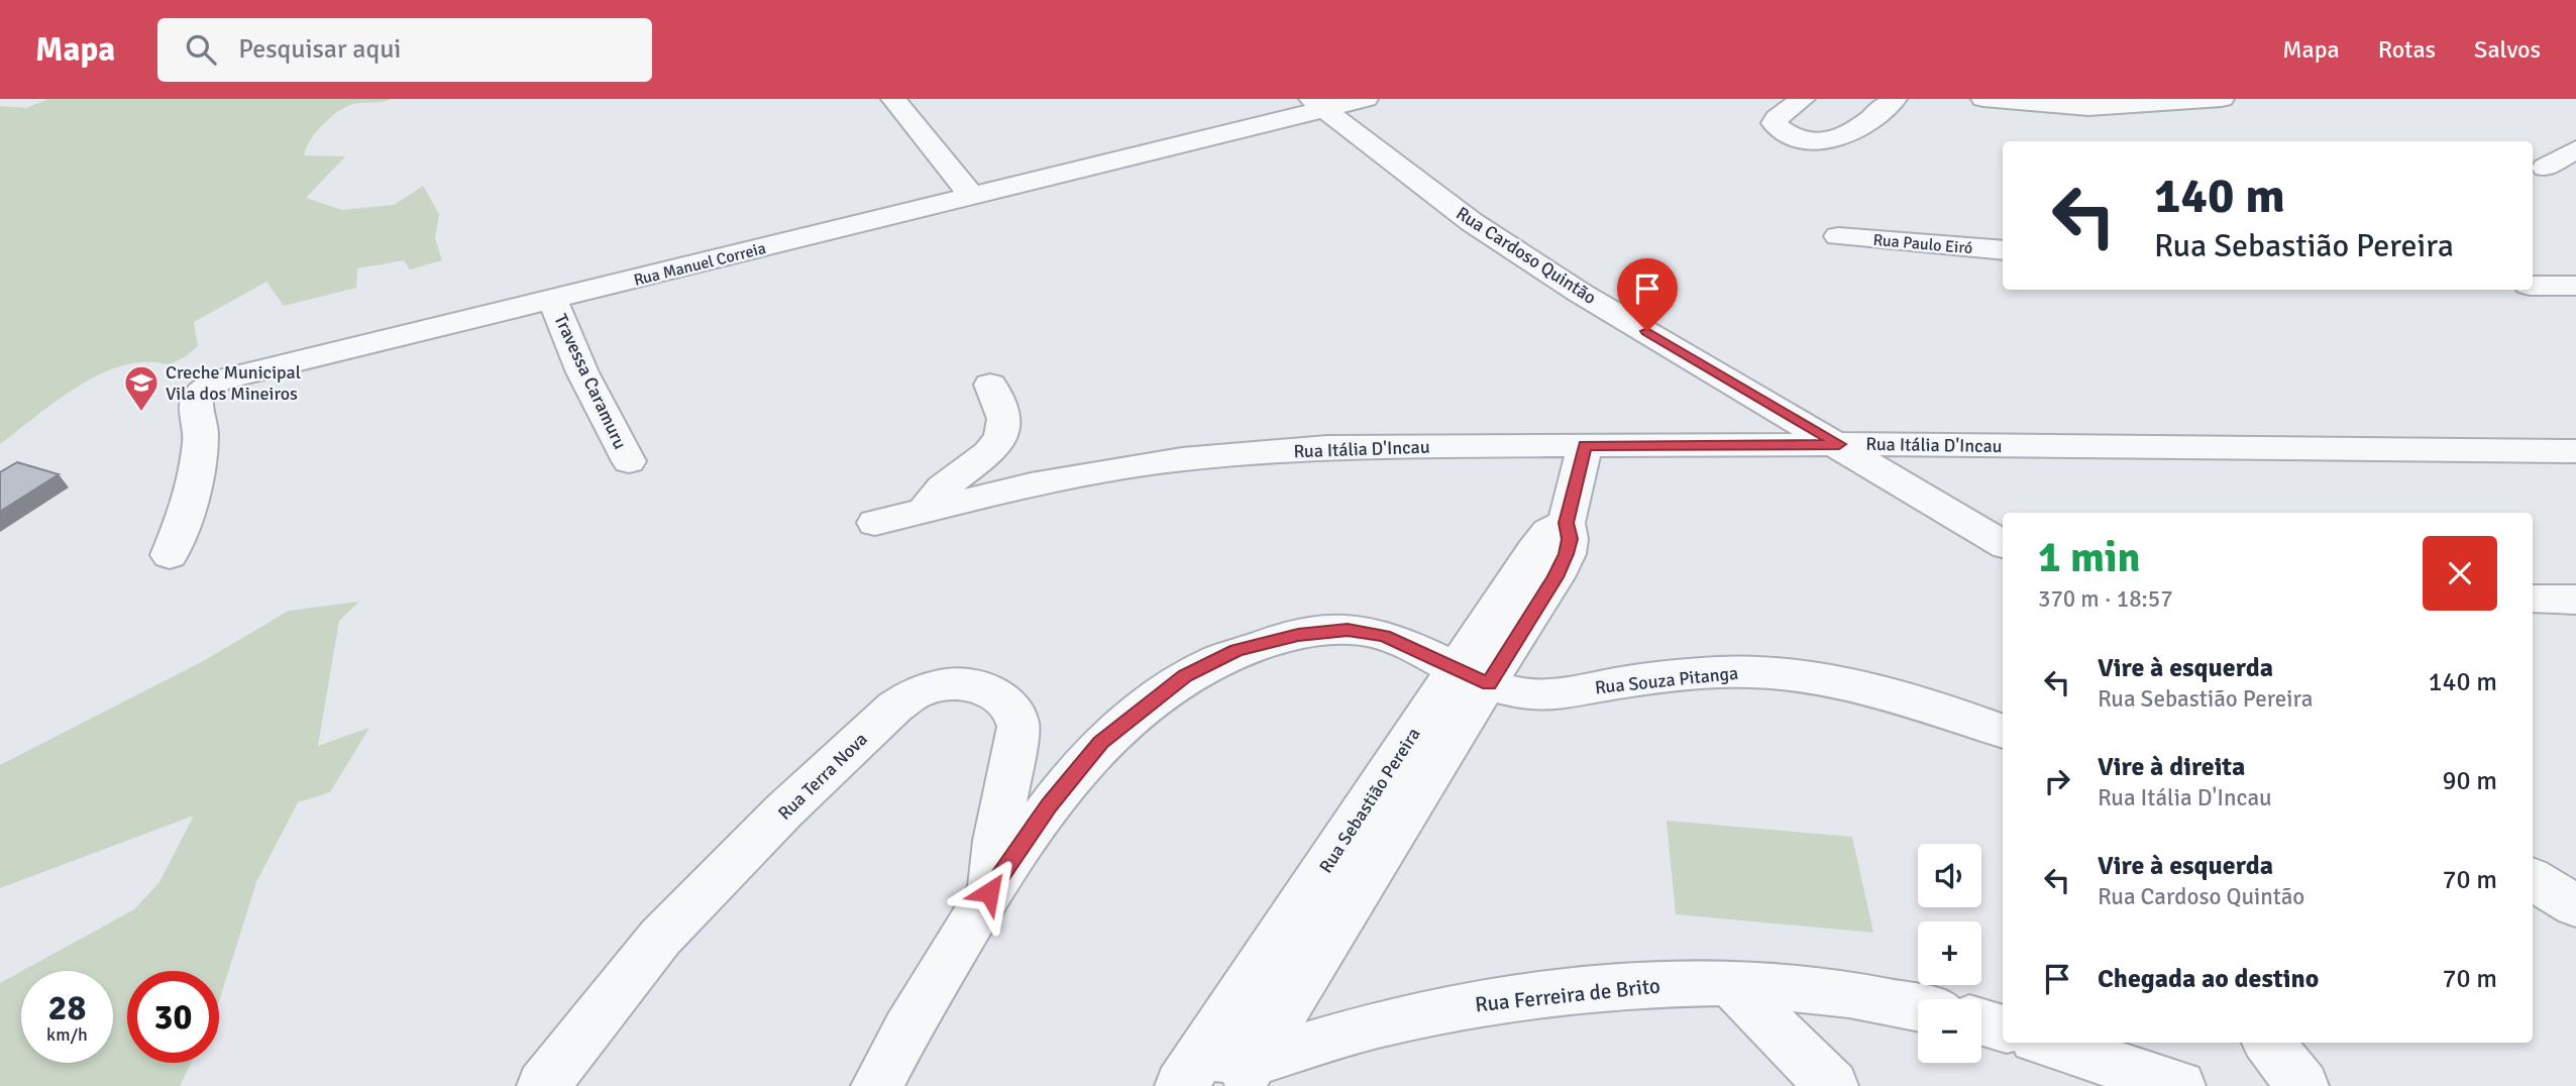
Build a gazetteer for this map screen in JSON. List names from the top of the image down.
{
  "streets": {
    "street": [
      "Rua Paulo Eiró",
      "Rua Cardoso Quintão",
      "Rua Manuel Correia",
      "Travessa Caramuru",
      "Rua Itália D'Incau",
      "Rua Souza Pitanga",
      "Rua Terra Nova",
      "Rua Sebastião Pereira",
      "Rua Ferreira de Brito"
    ]
  },
  "crossings": [
    ["Rua Cardoso Quintão", "Rua Manuel Correia"],
    ["Rua Cardoso Quintão", "Rua Itália D'Incau"],
    ["Rua Manuel Correia", "Travessa Caramuru"],
    ["Rua Itália D'Incau", "Rua Sebastião Pereira"],
    ["Rua Souza Pitanga", "Rua Terra Nova"],
    ["Rua Souza Pitanga", "Rua Sebastião Pereira"],
    ["Rua Sebastião Pereira", "Rua Ferreira de Brito"]
  ],
  "places": {
    "school or university": ["Creche Municipal Vila dos Mineiros"]
  },
  "page": {
    "header": "Mapa",
    "search": "Pesquisar aqui",
    "nav": ["Mapa", "Rotas", "Salvos"],
    "turn": ["140 m", "Rua Sebastião Pereira"],
    "heading": ["1 min", "370 m · 18:57"],
    "list": [
      {
        "name": "Vire à esquerda",
        "note": "Rua Sebastião Pereira",
        "value": "140 m"
      },
      {
        "name": "Vire à direita",
        "note": "Rua Itália D'Incau",
        "value": "90 m"
      },
      {
        "name": "Vire à esquerda",
        "note": "Rua Cardoso Quintão",
        "value": "70 m"
      },
      {
        "name": "Chegada ao destino",
        "value": "70 m"
      }
    ],
    "map_buttons": ["+", "−"],
    "speed": "28 km/h",
    "limit": "30"
  }
}
